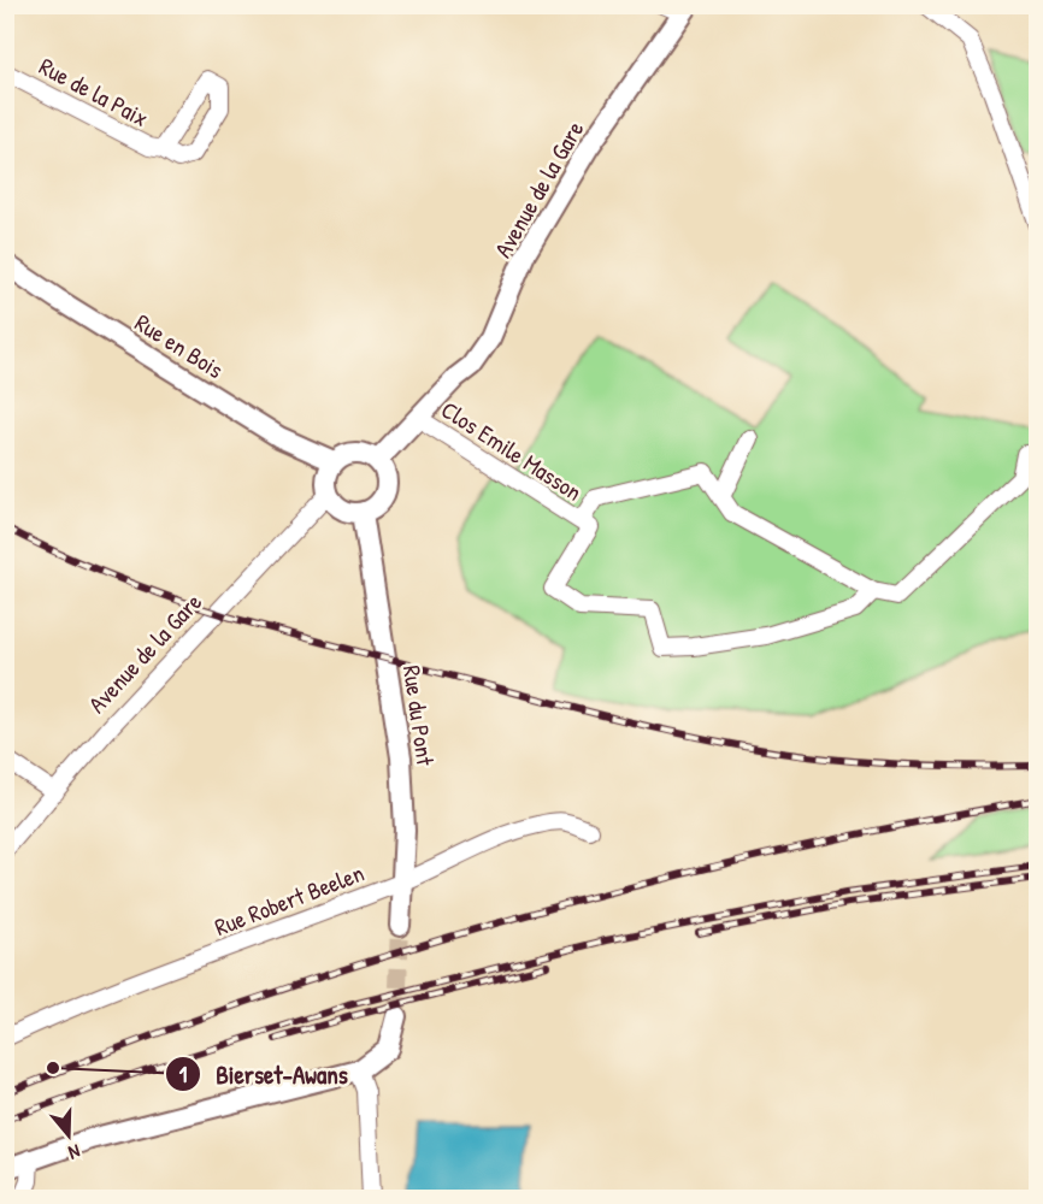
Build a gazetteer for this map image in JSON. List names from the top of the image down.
{
  "streets": {
    "street": [
      "Rue de la Paix",
      "Avenue de la Gare",
      "Rue en Bois",
      "Clos Emile Masson",
      "Rue du Pont",
      "Rue Robert Beelen"
    ]
  },
  "crossings": [
    ["Avenue de la Gare", "Rue en Bois"],
    ["Avenue de la Gare", "Clos Emile Masson"],
    ["Avenue de la Gare", "Rue du Pont"],
    ["Rue en Bois", "Rue du Pont"],
    ["Rue du Pont", "Rue Robert Beelen"]
  ],
  "places": ["Bierset-Awans"],
  "north": "bottom"
}
